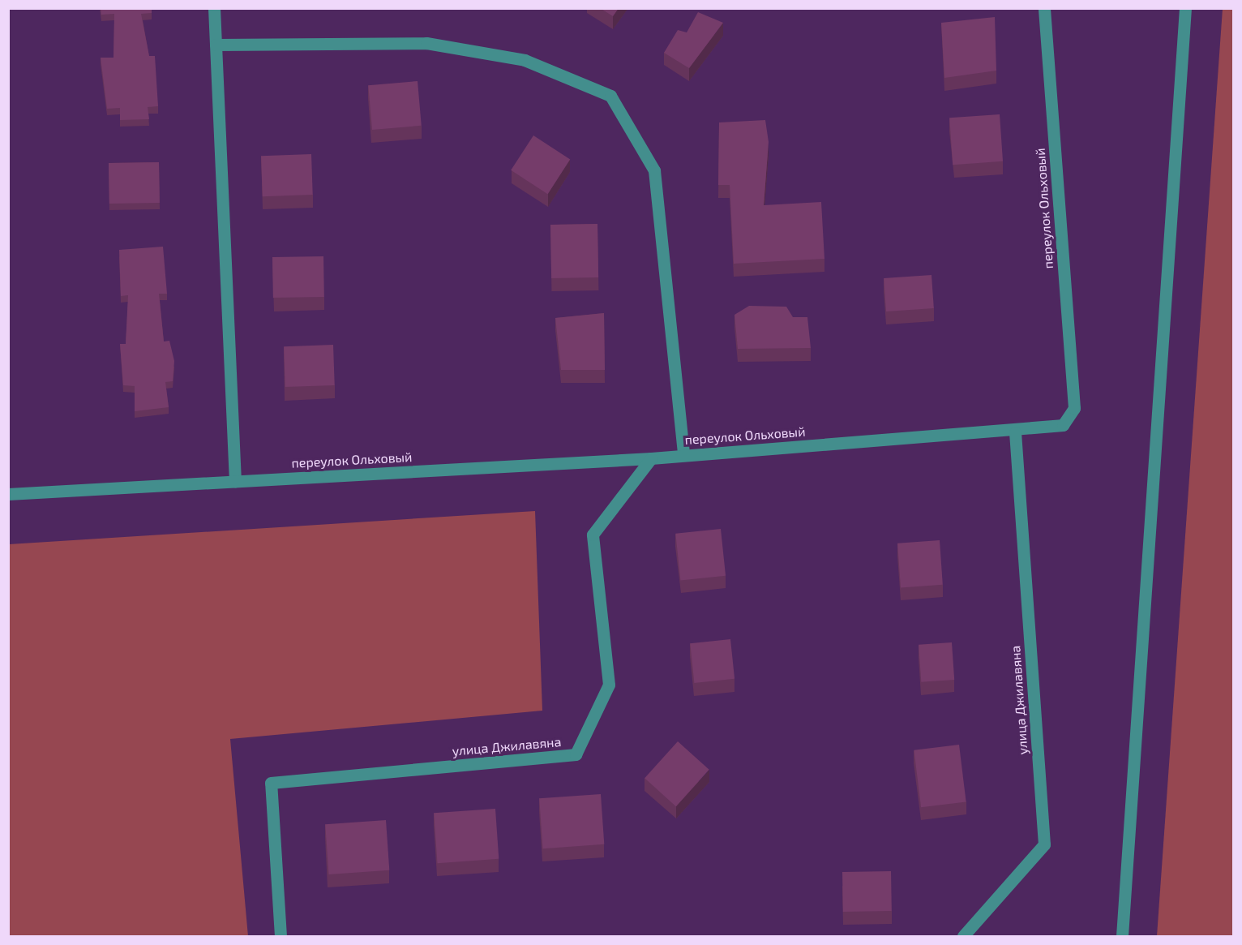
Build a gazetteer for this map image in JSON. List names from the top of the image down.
{
  "streets": {
    "street": ["переулок Ольховый", "улица Джилавяна"]
  },
  "crossings": [
    ["переулок Ольховый", "улица Джилавяна"]
  ]
}
